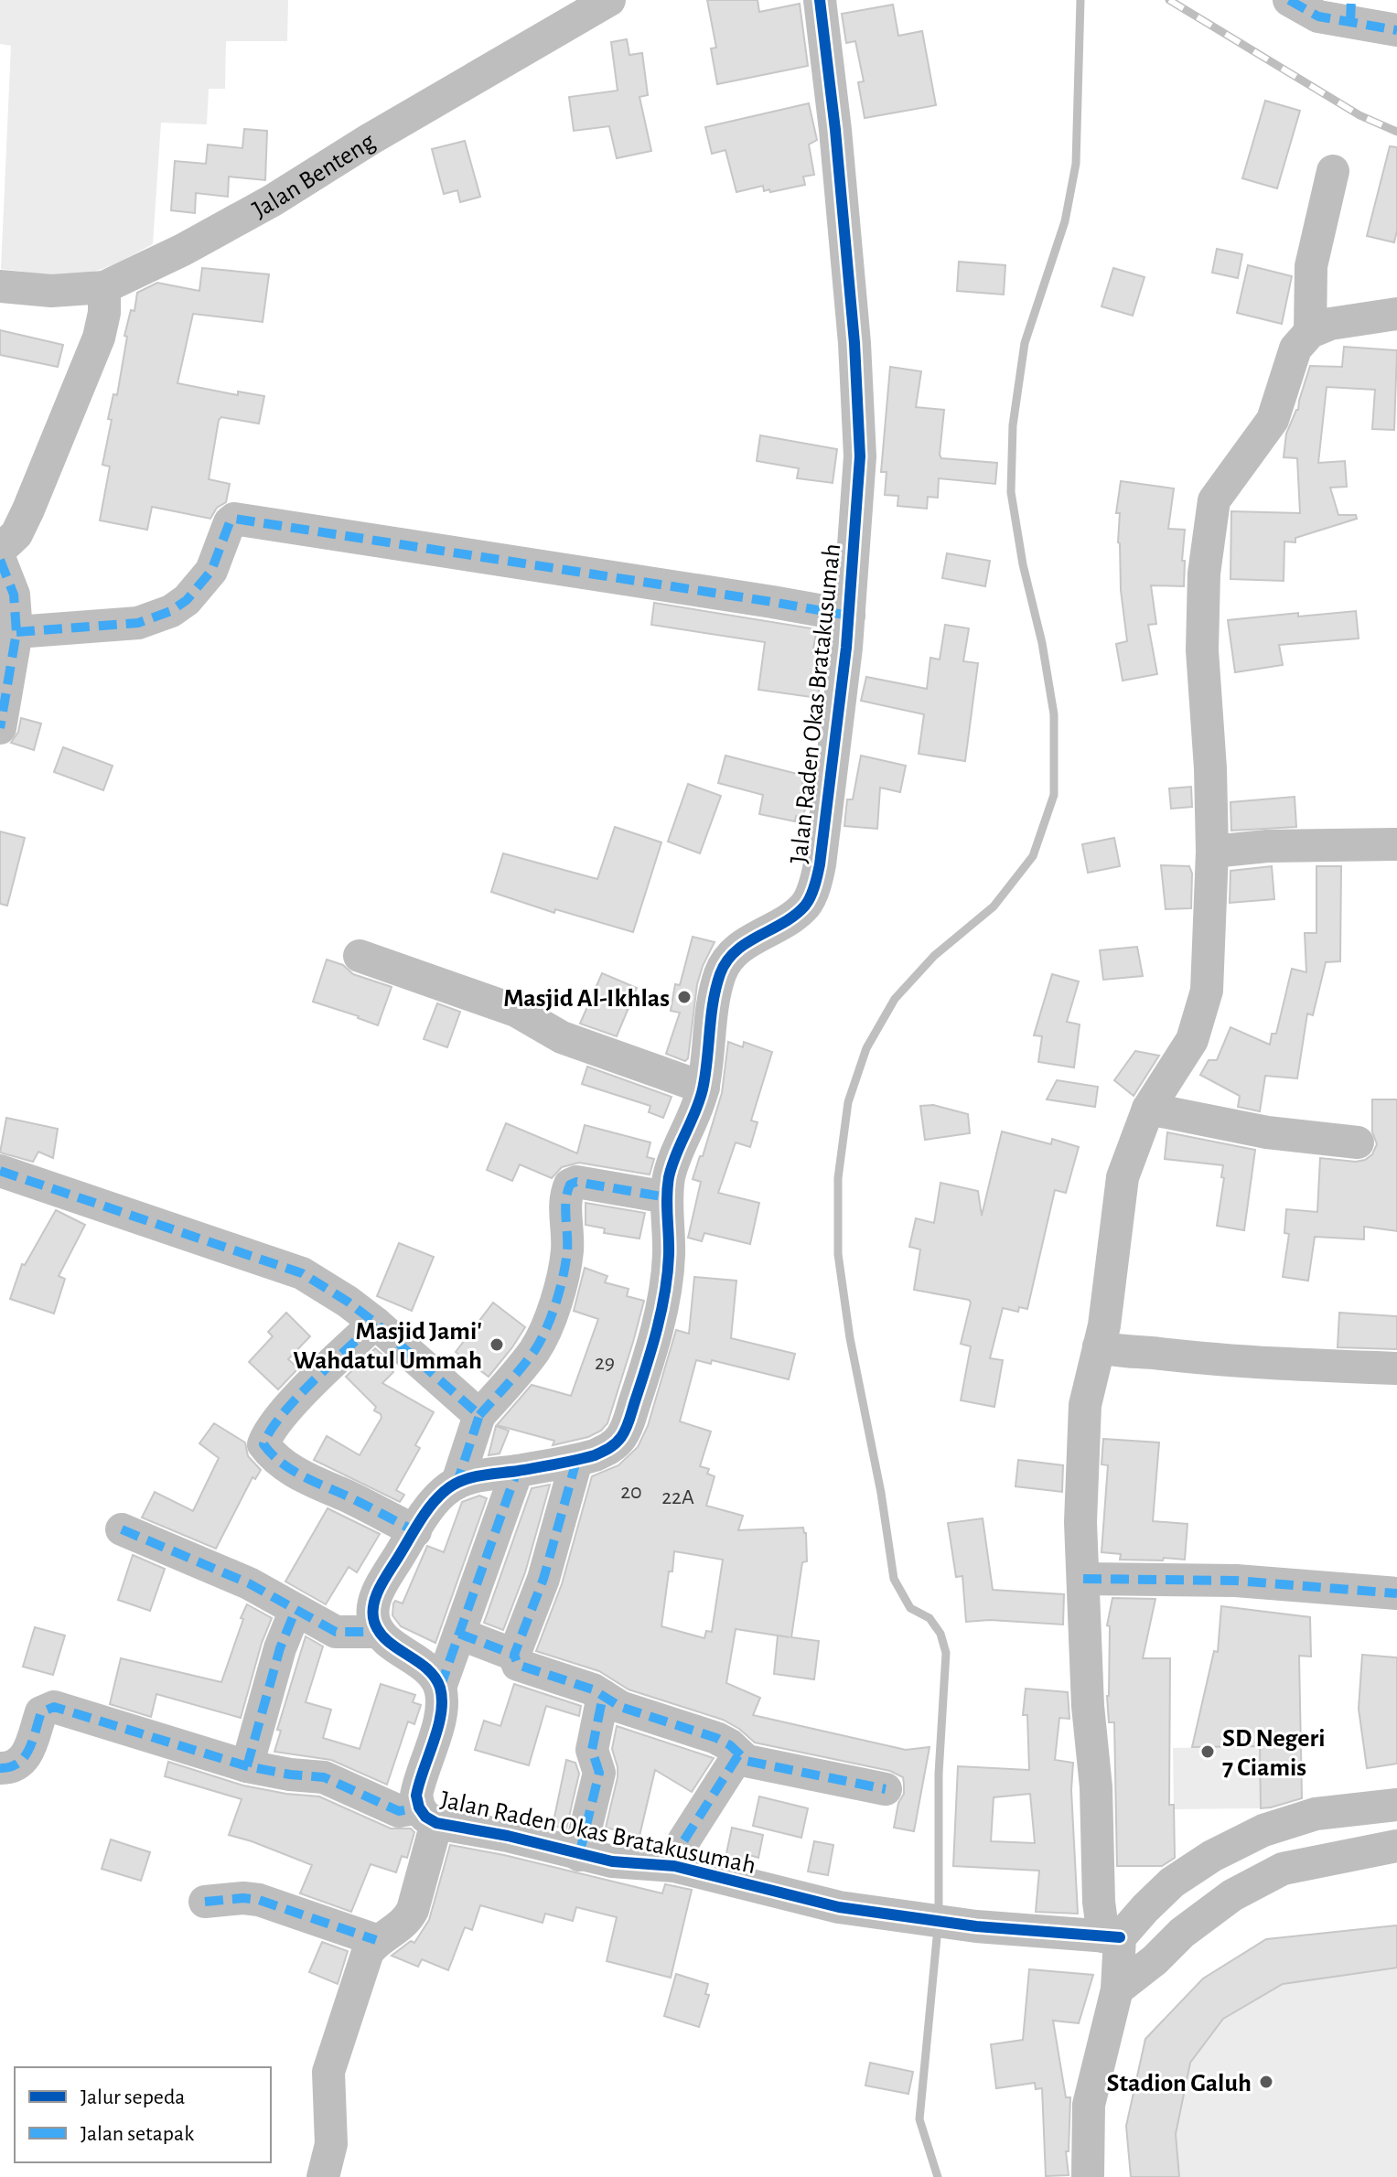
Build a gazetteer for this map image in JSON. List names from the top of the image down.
{
  "streets": {
    "street": ["Jalan Benteng", "Jalan Raden Okas Bratakusumah"]
  },
  "places": [
    "Masjid Al-Ikhlas",
    "Masjid Jami' Wahdatul Ummah",
    "SD Negeri 7 Ciamis",
    "Stadion Galuh"
  ],
  "house_numbers": ["29", "20", "22A"],
  "legend": ["Jalur sepeda", "Jalan setapak"]
}
